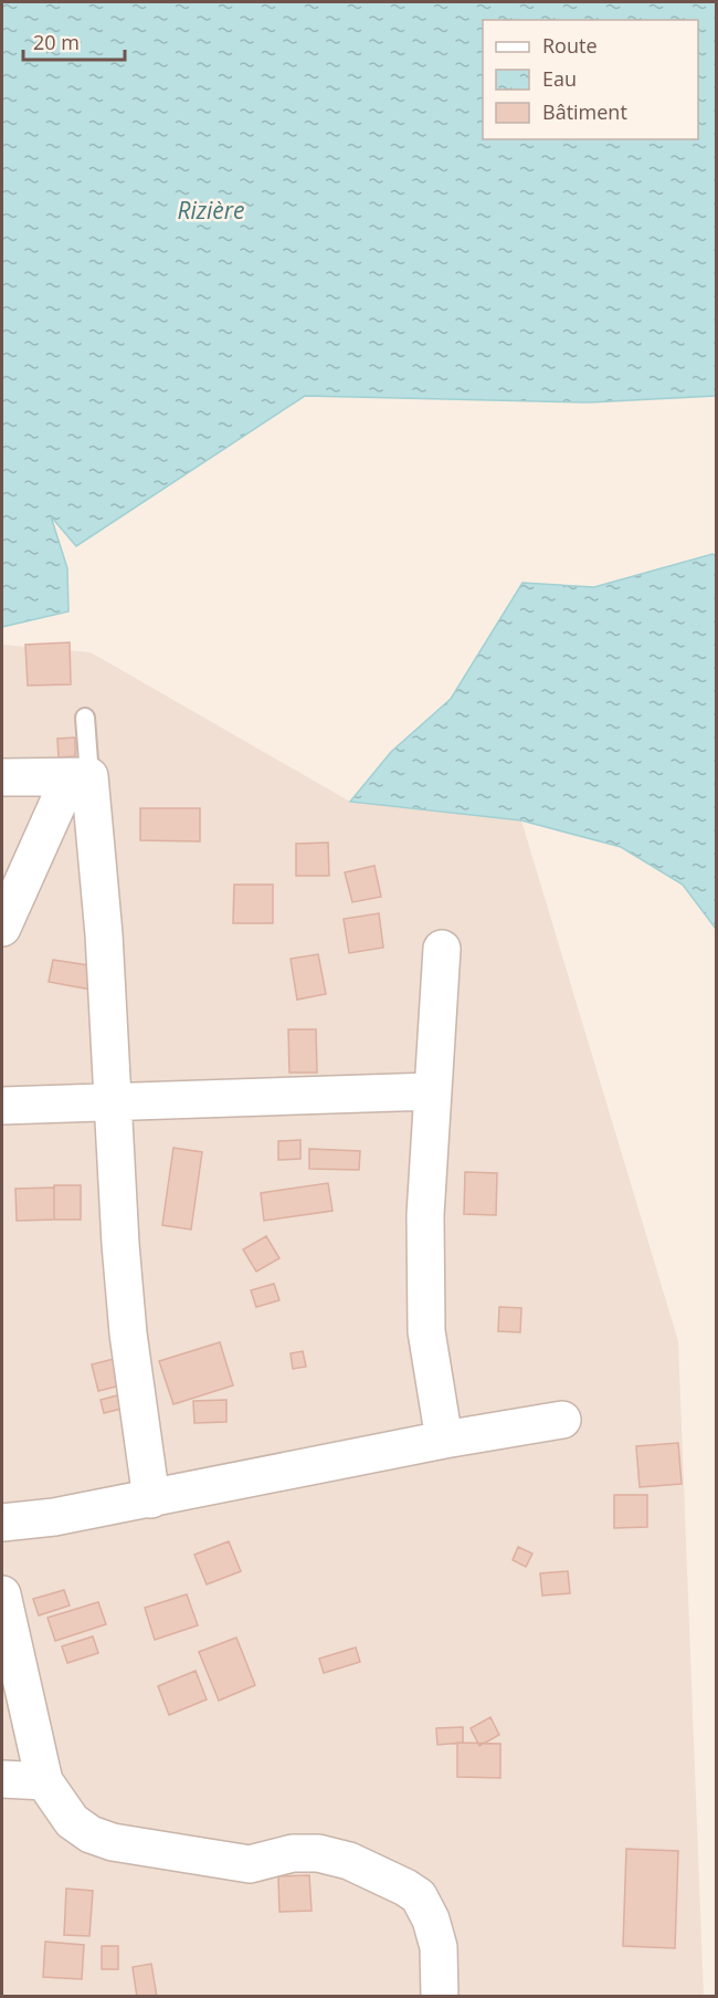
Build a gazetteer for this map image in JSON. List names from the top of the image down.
{
  "water": ["Rizière"],
  "legend": ["Route", "Eau", "Bâtiment"],
  "scale_bar": "20 m"
}
